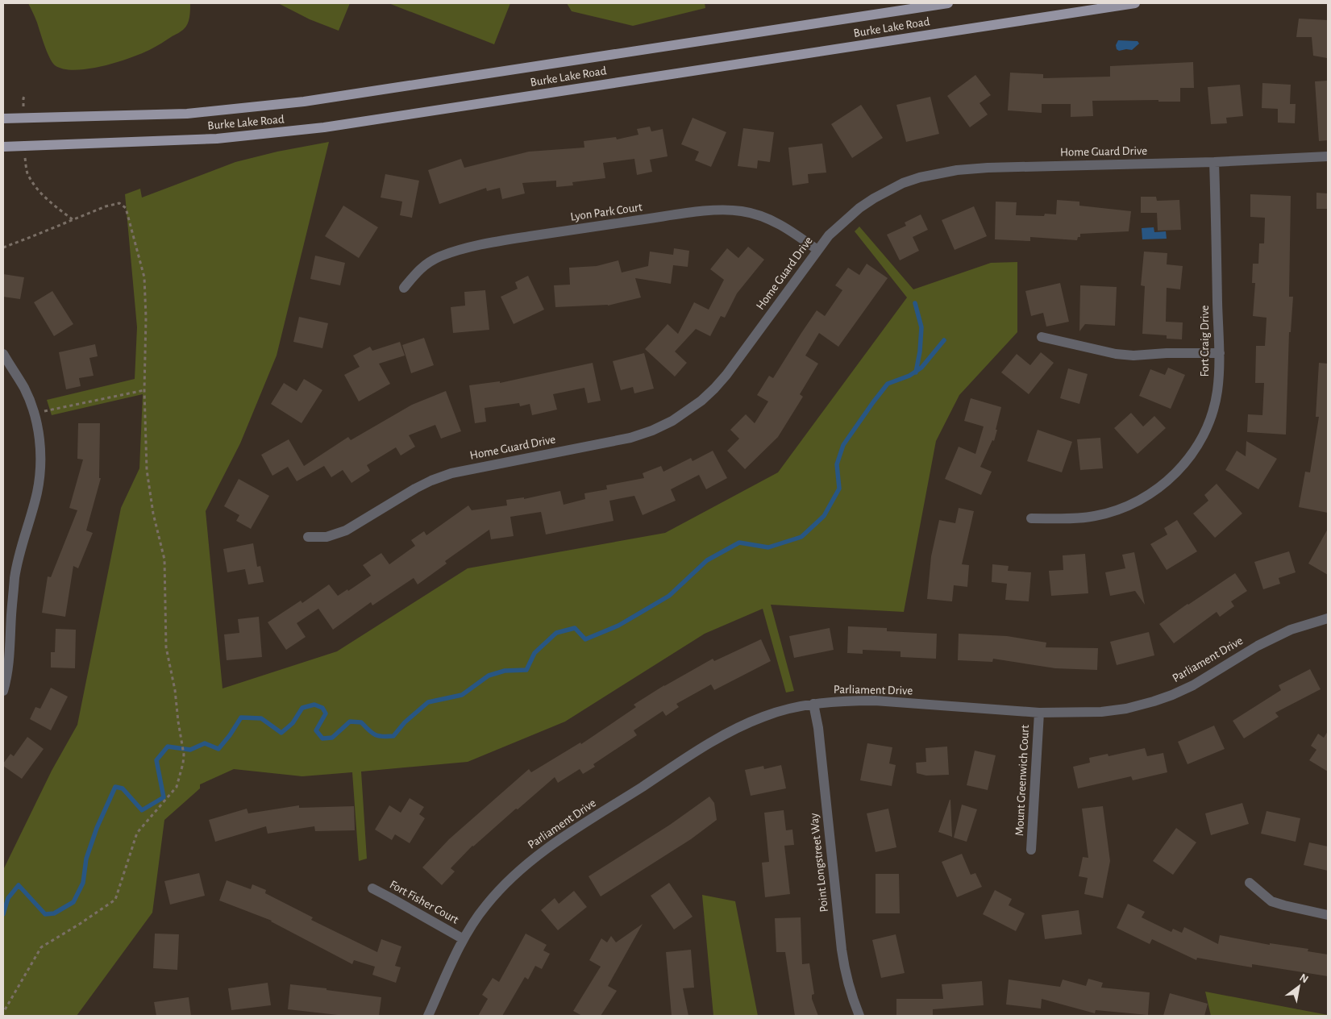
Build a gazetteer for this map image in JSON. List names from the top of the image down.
{
  "streets": {
    "main road": ["Burke Lake Road"],
    "street": [
      "Home Guard Drive",
      "Lyon Park Court",
      "Fort Craig Drive",
      "Parliament Drive",
      "Mount Greenwich Court",
      "Point Longstreet Way",
      "Fort Fisher Court"
    ]
  },
  "crossings": [
    ["Home Guard Drive", "Lyon Park Court"],
    ["Home Guard Drive", "Fort Craig Drive"],
    ["Parliament Drive", "Mount Greenwich Court"],
    ["Parliament Drive", "Point Longstreet Way"],
    ["Parliament Drive", "Fort Fisher Court"]
  ],
  "north": "top right"
}
